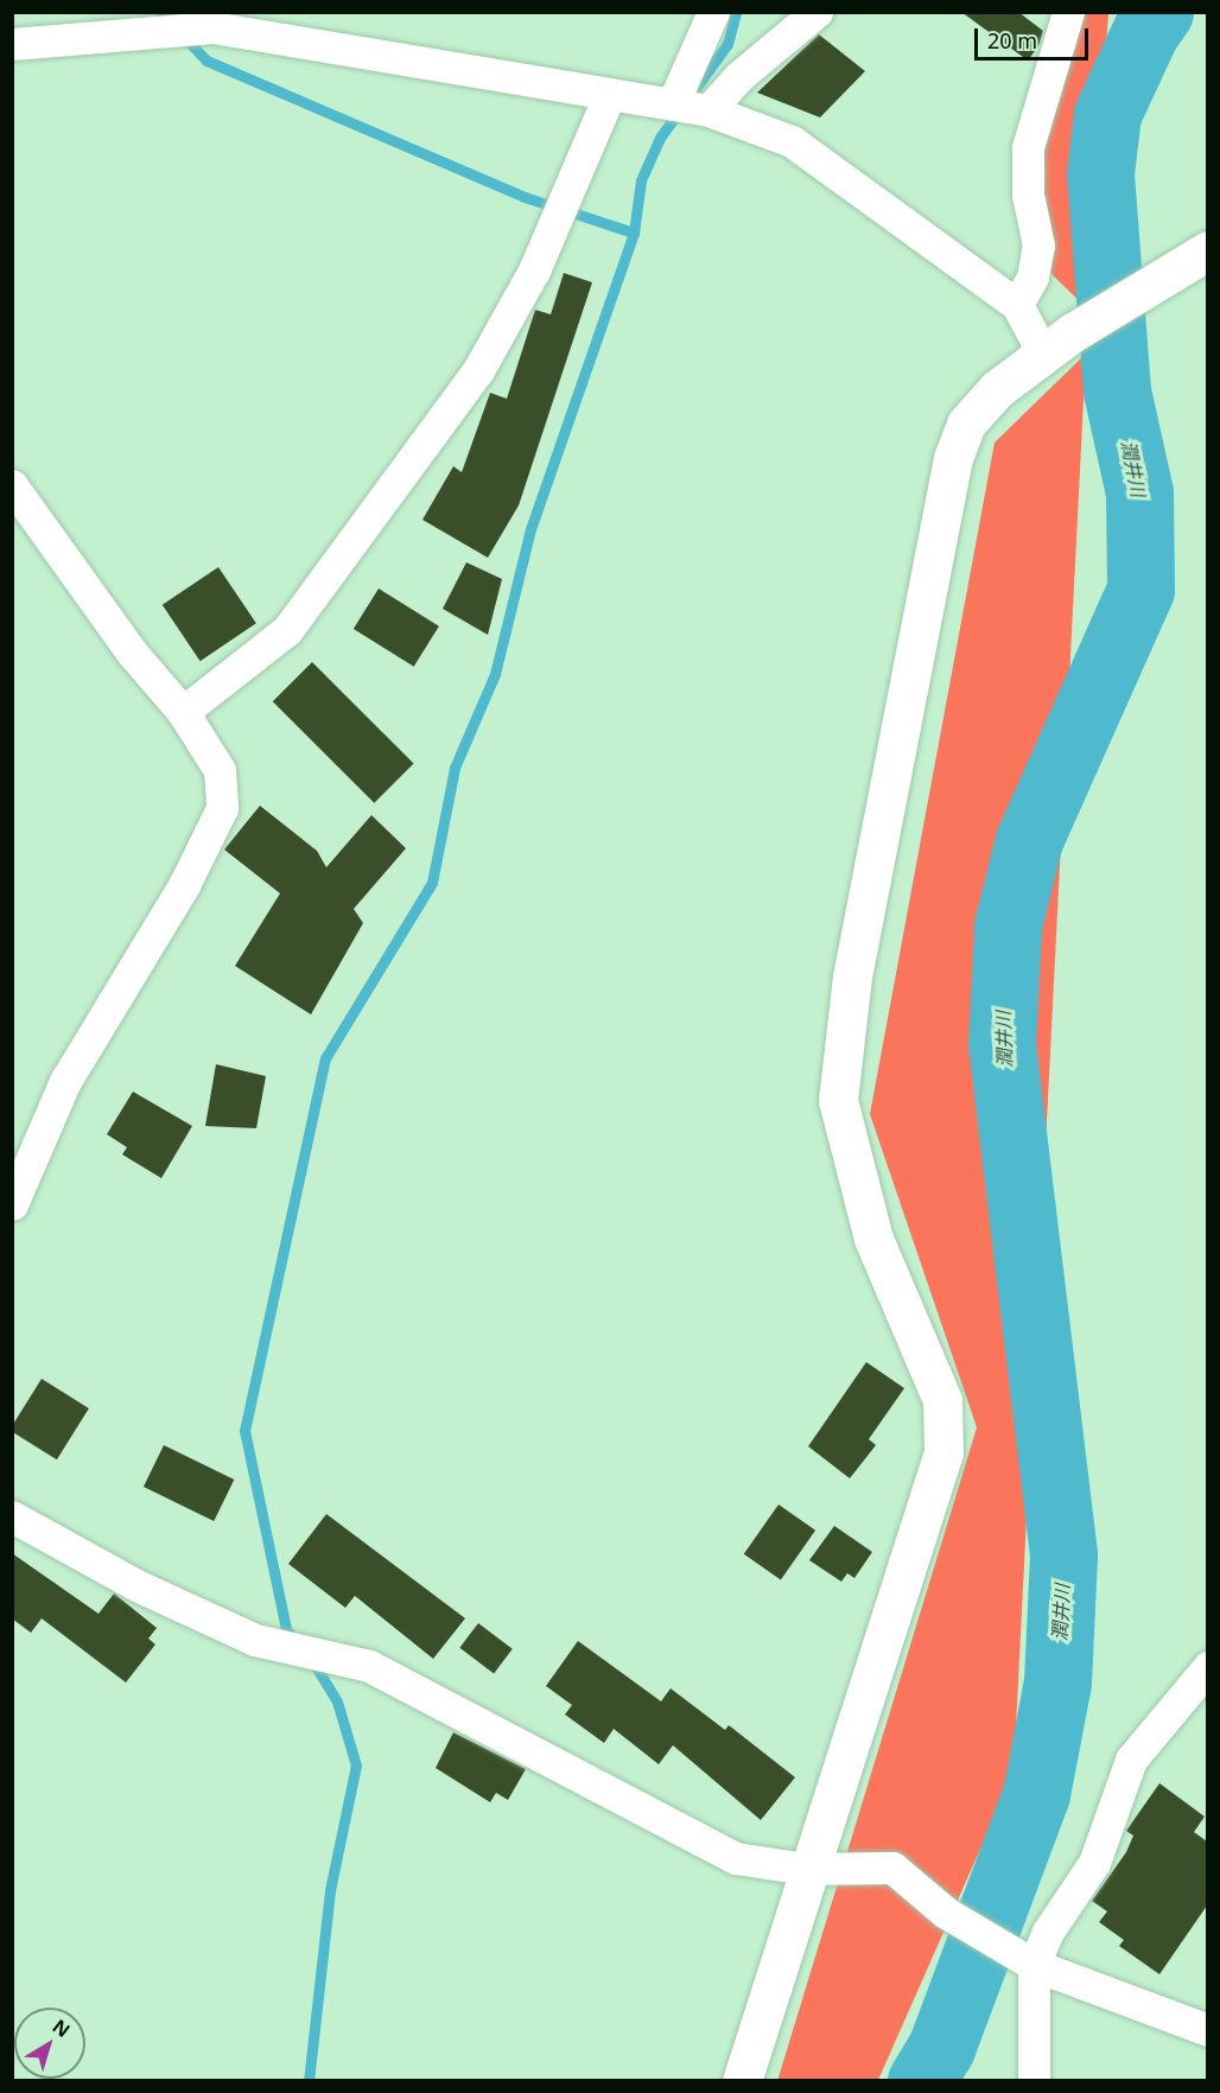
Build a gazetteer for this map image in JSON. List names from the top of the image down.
{
  "water": ["潤井川"],
  "scale_bar": "20 m",
  "north": "top right"
}
